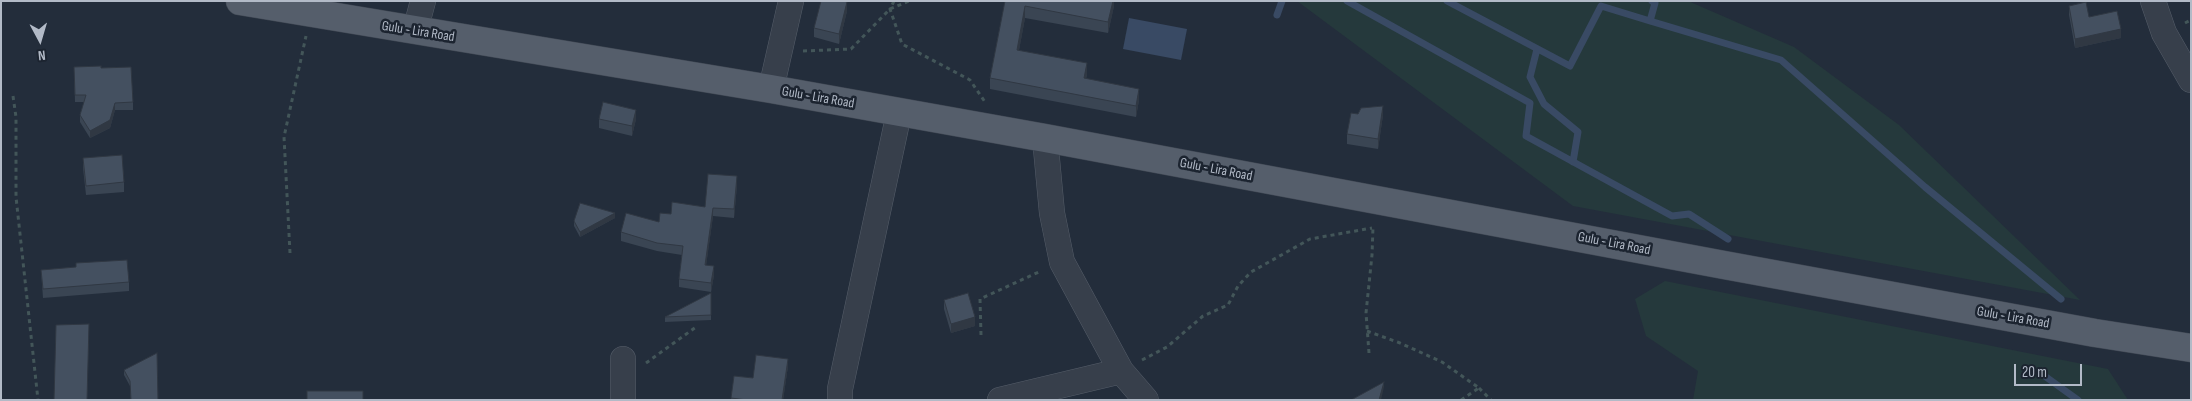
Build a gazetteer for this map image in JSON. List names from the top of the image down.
{
  "streets": {
    "main road": ["Gulu - Lira Road"]
  },
  "scale_bar": "20 m",
  "north": "bottom"
}
